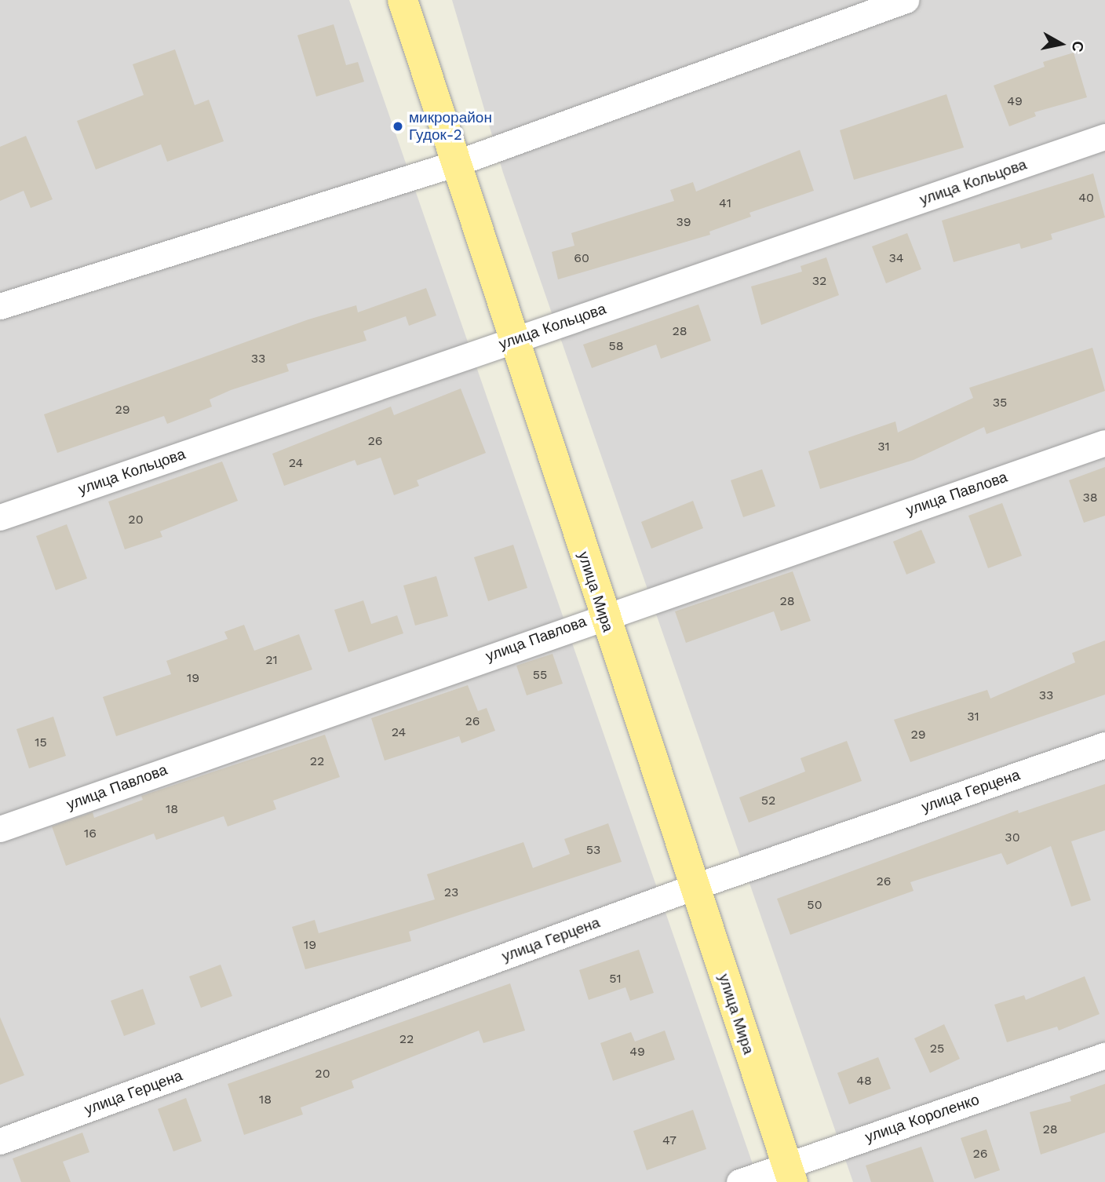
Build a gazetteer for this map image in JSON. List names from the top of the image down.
{
  "streets": {
    "main road": ["улица Мира"],
    "street": [
      "улица Кольцова",
      "улица Павлова",
      "улица Герцена",
      "улица Короленко"
    ]
  },
  "crossings": [
    ["улица Кольцова", "улица Мира"],
    ["улица Павлова", "улица Мира"],
    ["улица Мира", "улица Герцена"],
    ["улица Мира", "улица Короленко"]
  ],
  "places": ["микрорайон Гудок-2"],
  "house_numbers": [
    "49",
    "40",
    "41",
    "39",
    "60",
    "34",
    "32",
    "28",
    "58",
    "33",
    "35",
    "29",
    "26",
    "31",
    "24",
    "38",
    "20",
    "28",
    "21",
    "55",
    "19",
    "33",
    "31",
    "26",
    "24",
    "29",
    "15",
    "22",
    "52",
    "18",
    "16",
    "30",
    "53",
    "26",
    "23",
    "50",
    "19",
    "51",
    "22",
    "25",
    "49",
    "20",
    "48",
    "18",
    "28",
    "47",
    "26"
  ],
  "north": "right"
}
